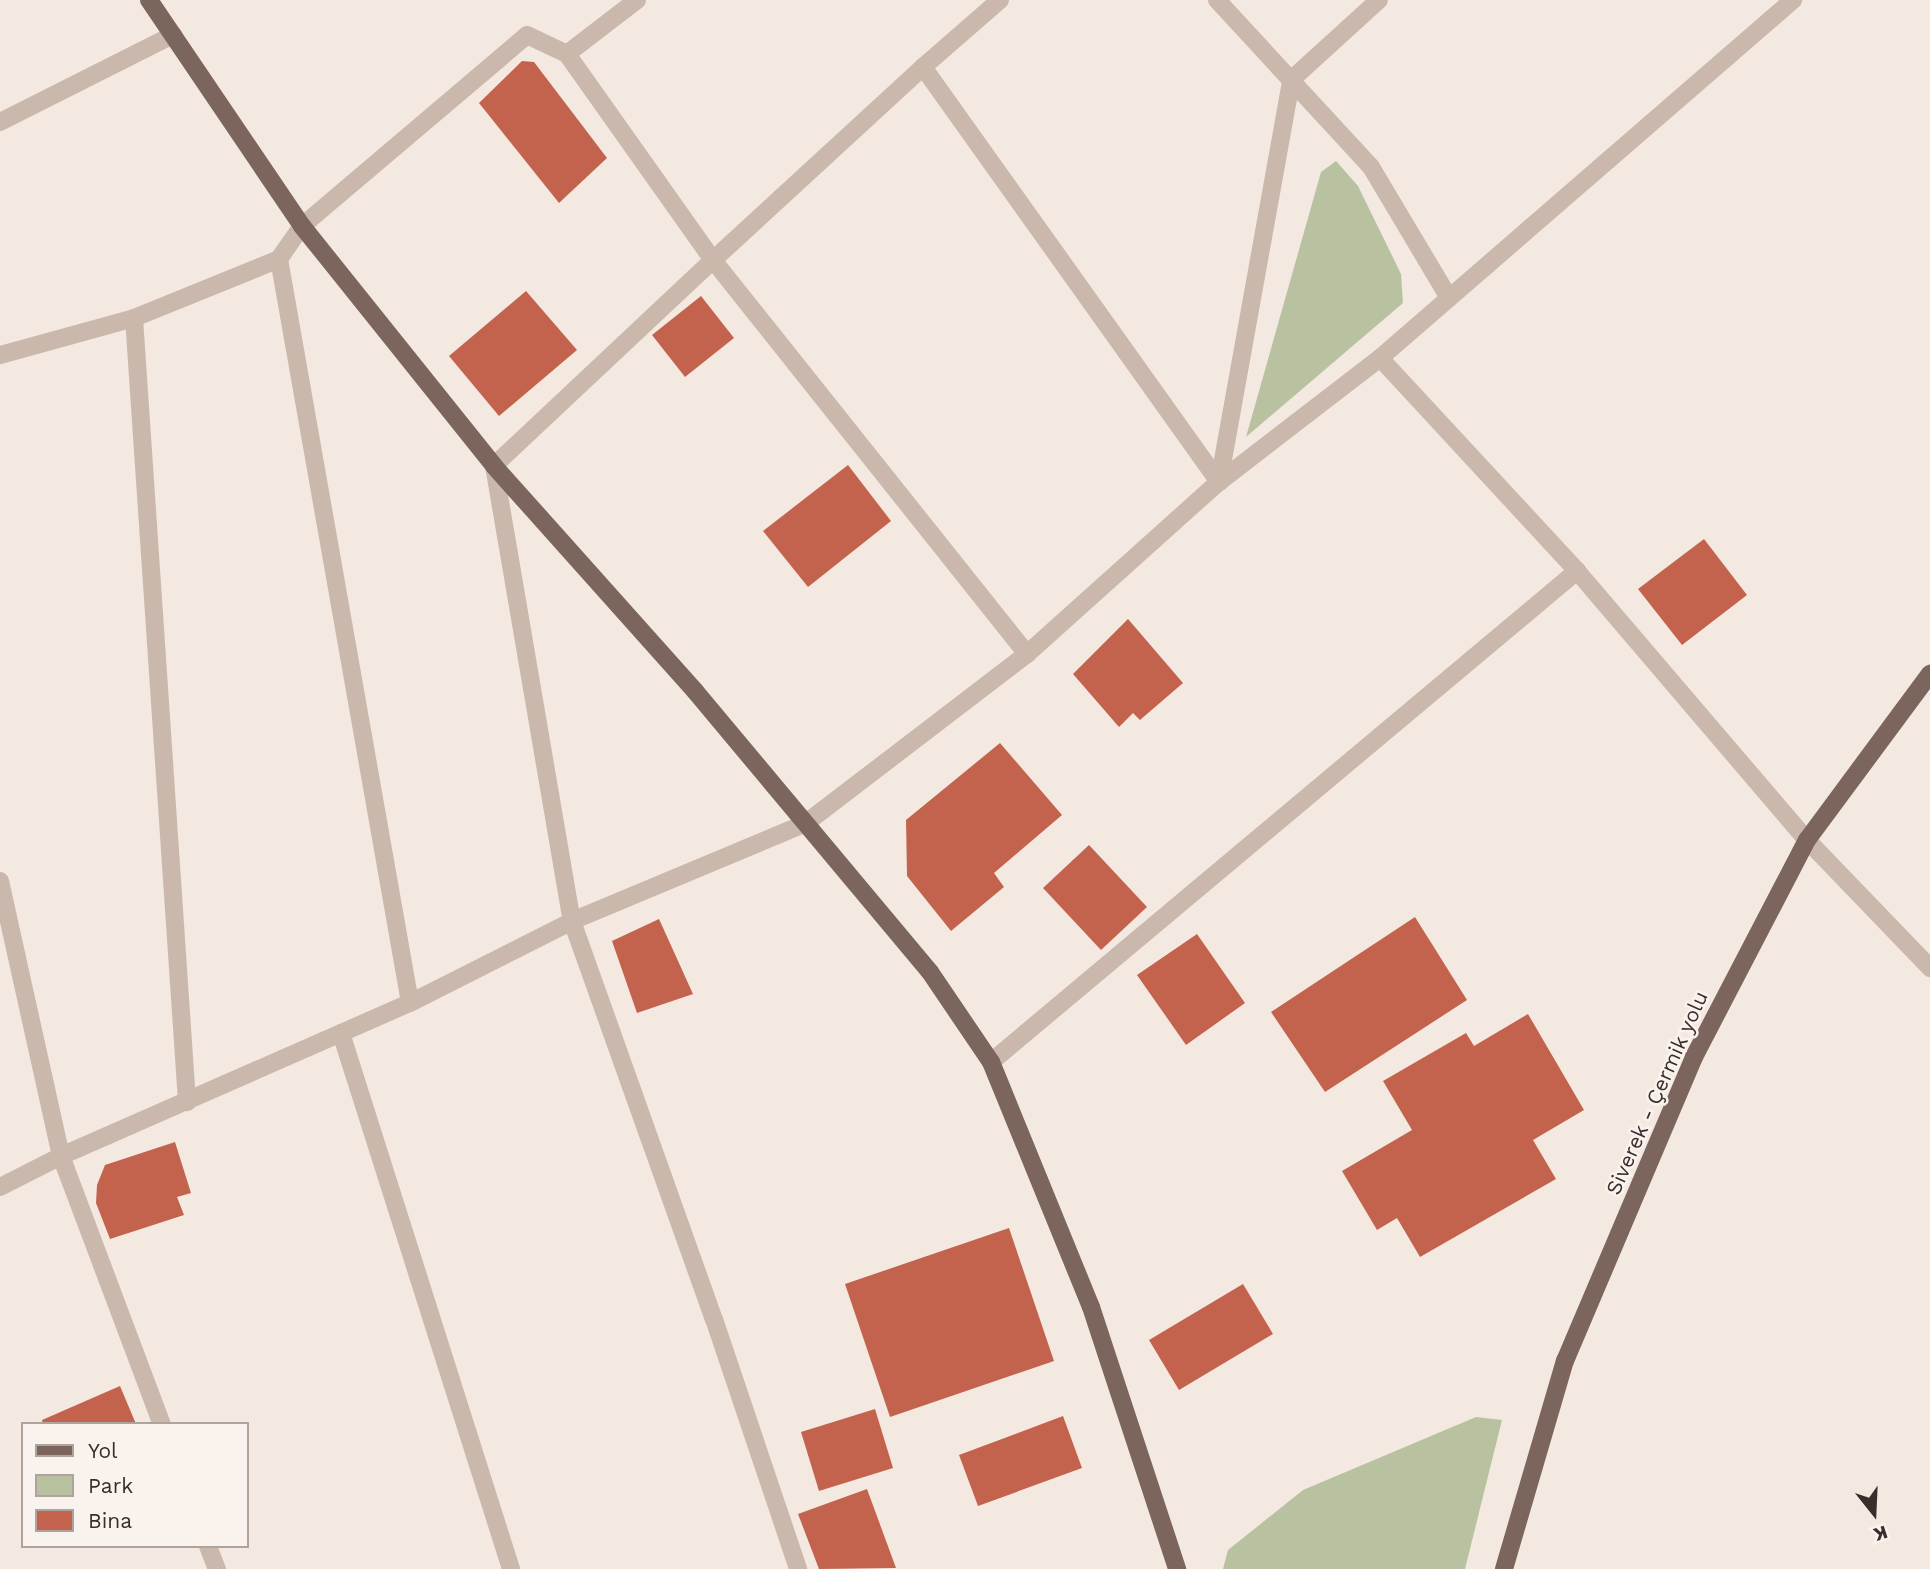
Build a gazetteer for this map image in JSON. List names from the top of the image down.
{
  "streets": {
    "main road": ["Siverek - Çermik yolu"]
  },
  "legend": ["Yol", "Park", "Bina"],
  "north": "bottom"
}
